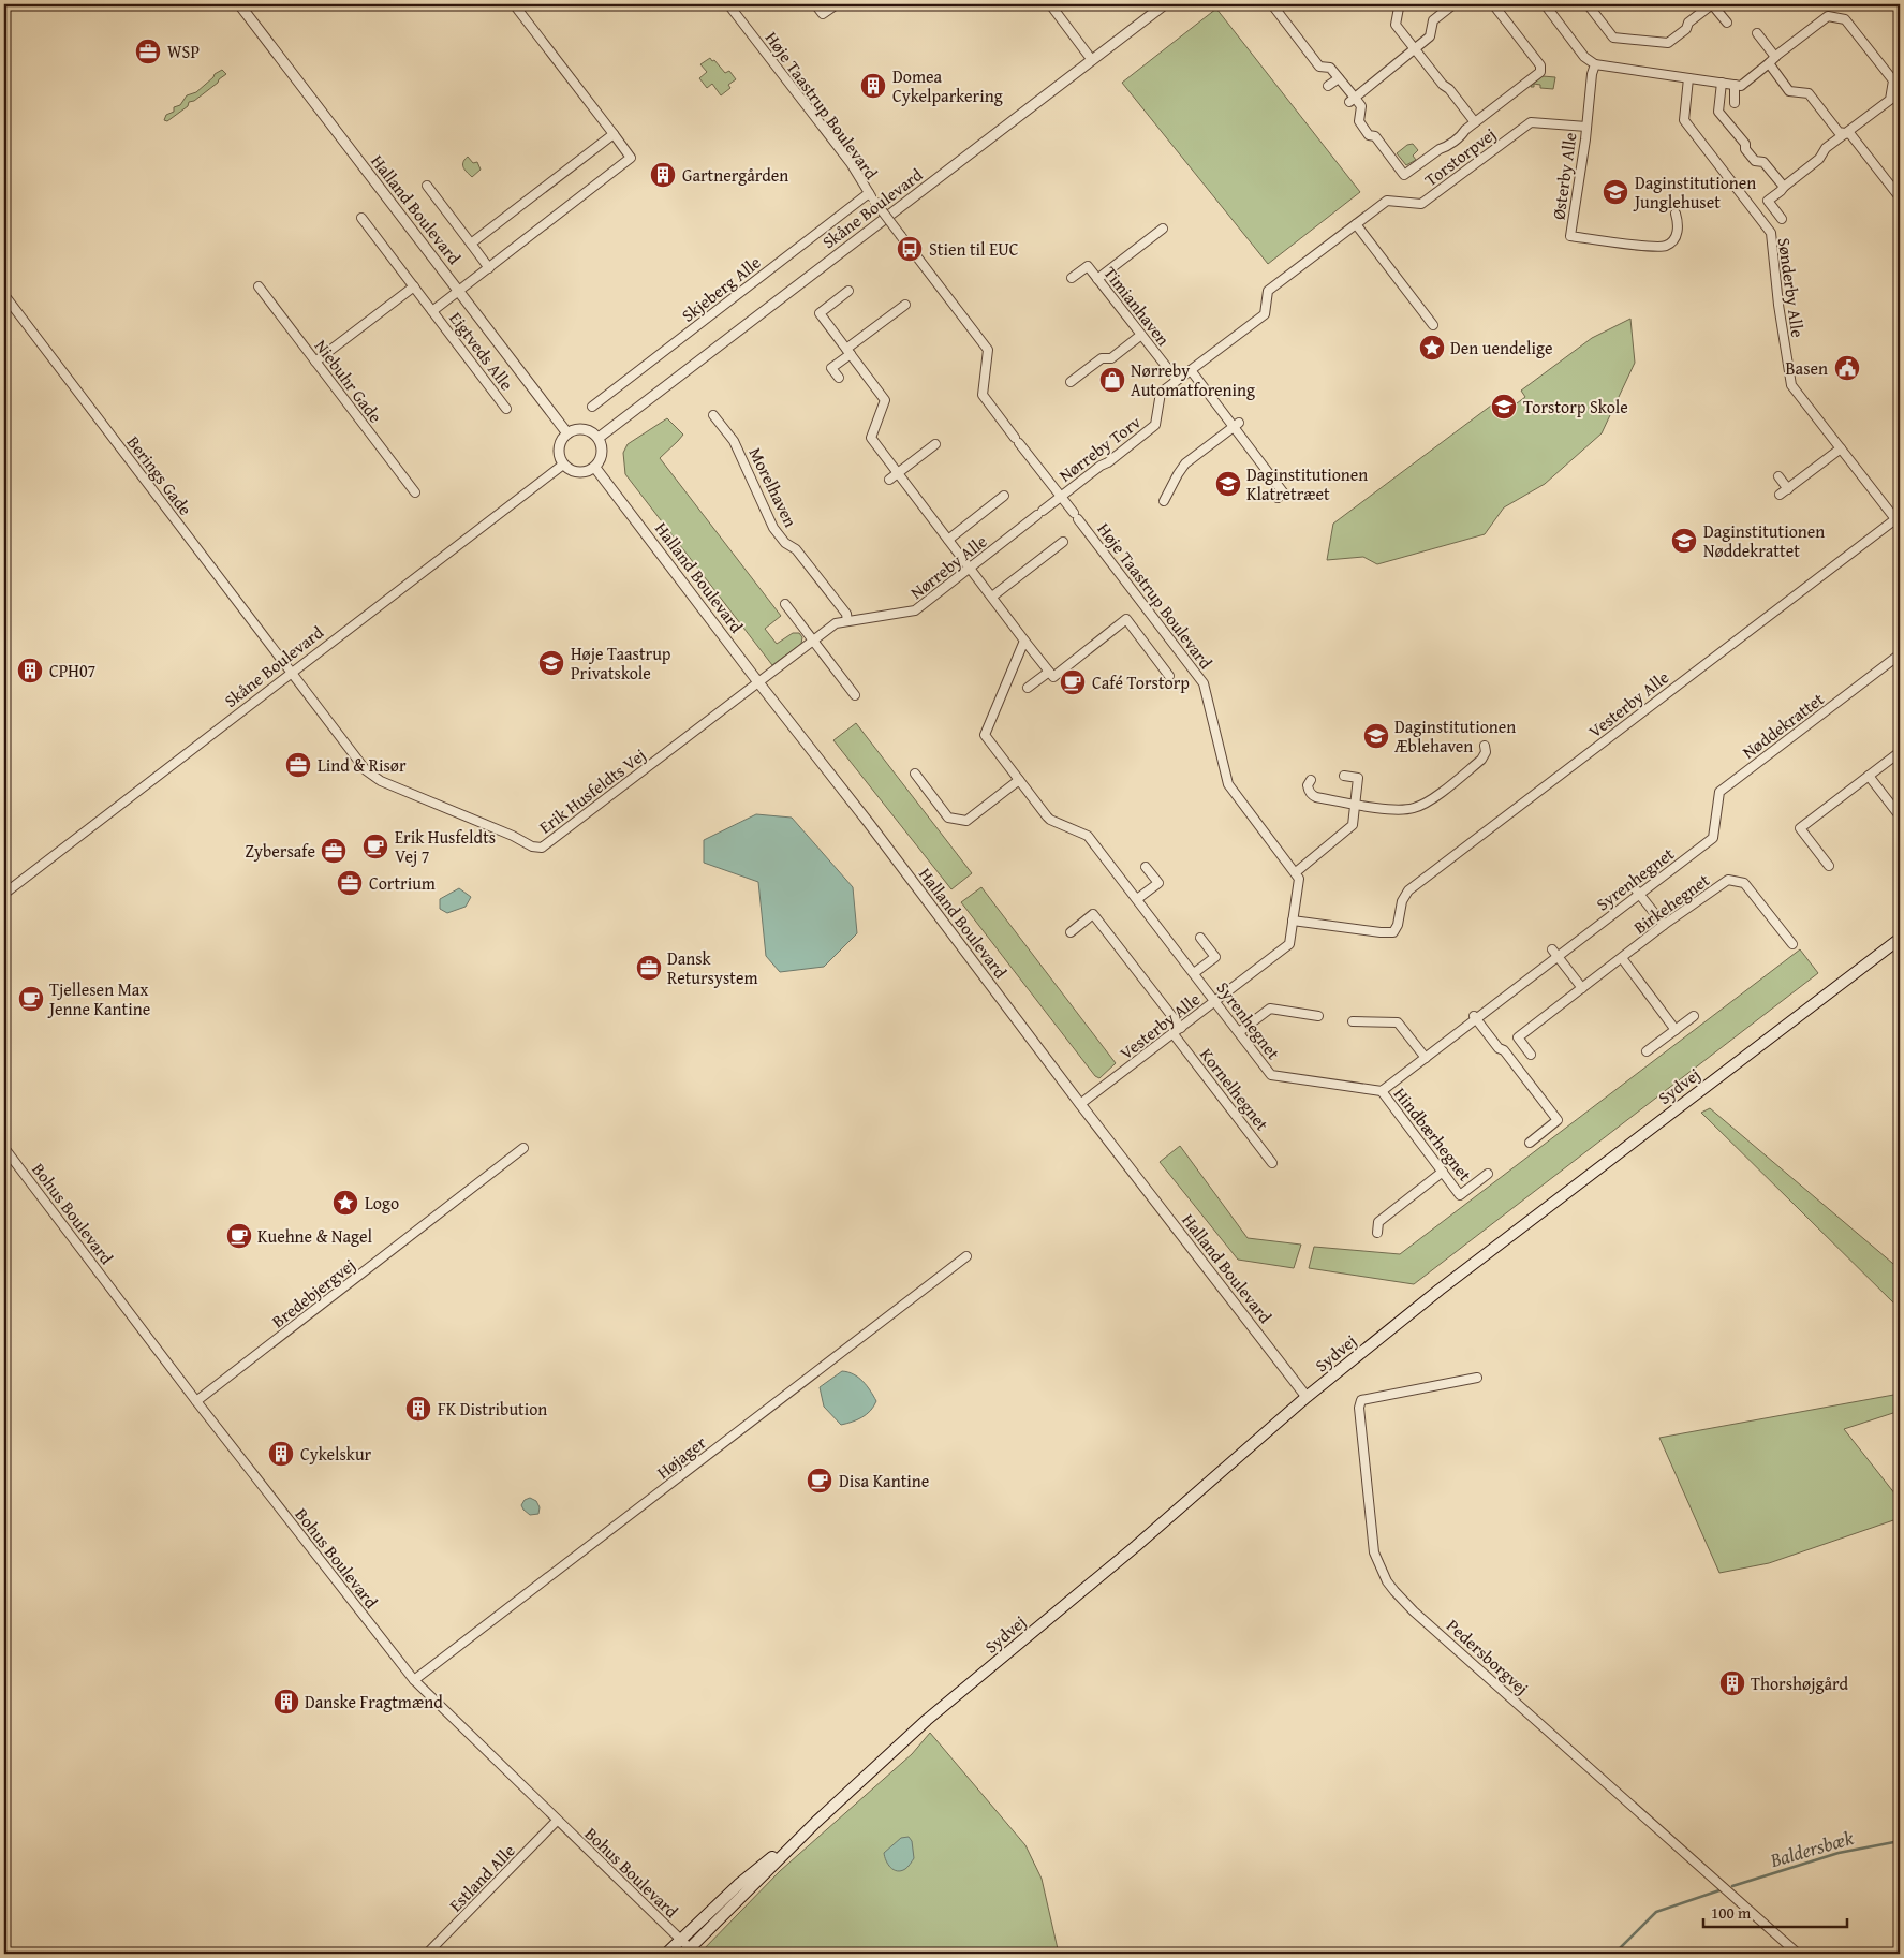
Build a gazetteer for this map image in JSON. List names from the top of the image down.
{
  "streets": {
    "main road": ["Sydvej"],
    "street": [
      "Høje Taastrup Boulevard",
      "Torstorpvej",
      "Østerby Alle",
      "Skåne Boulevard",
      "Halland Boulevard",
      "Sønderby Alle",
      "Skjeberg Alle",
      "Timianhaven",
      "Eigtveds Alle",
      "Niebuhr Gade",
      "Nørreby Torv",
      "Berings Gade",
      "Morelhaven",
      "Nørreby Alle",
      "Vesterby Alle",
      "Nøddekrattet",
      "Erik Husfeldts Vej",
      "Syrenhegnet",
      "Birkehegnet",
      "Kornelhegnet",
      "Hindbærhegnet",
      "Bohus Boulevard",
      "Bredebjergvej",
      "Højager",
      "Pedersborgvej",
      "Estland Alle"
    ]
  },
  "crossings": [
    ["Høje Taastrup Boulevard", "Skjeberg Alle"],
    ["Høje Taastrup Boulevard", "Nørreby Torv"],
    ["Høje Taastrup Boulevard", "Nørreby Alle"],
    ["Torstorpvej", "Østerby Alle"],
    ["Torstorpvej", "Timianhaven"],
    ["Torstorpvej", "Nørreby Torv"],
    ["Skåne Boulevard", "Halland Boulevard"],
    ["Skåne Boulevard", "Berings Gade"],
    ["Skåne Boulevard", "Erik Husfeldts Vej"],
    ["Halland Boulevard", "Eigtveds Alle"],
    ["Halland Boulevard", "Nørreby Alle"],
    ["Halland Boulevard", "Vesterby Alle"],
    ["Halland Boulevard", "Erik Husfeldts Vej"],
    ["Halland Boulevard", "Sydvej"],
    ["Sønderby Alle", "Vesterby Alle"],
    ["Nørreby Torv", "Nørreby Alle"],
    ["Berings Gade", "Erik Husfeldts Vej"],
    ["Morelhaven", "Nørreby Alle"],
    ["Nørreby Alle", "Erik Husfeldts Vej"],
    ["Vesterby Alle", "Syrenhegnet"],
    ["Vesterby Alle", "Kornelhegnet"],
    ["Nøddekrattet", "Syrenhegnet"],
    ["Syrenhegnet", "Hindbærhegnet"],
    ["Sydvej", "Bohus Boulevard"],
    ["Bohus Boulevard", "Bredebjergvej"],
    ["Bohus Boulevard", "Højager"],
    ["Bohus Boulevard", "Estland Alle"]
  ],
  "water": ["Baldersbæk"],
  "places": {
    "office": [
      "WSP",
      "Lind & Risør",
      "Zybersafe",
      "Cortrium",
      "Dansk Retursystem"
    ],
    "building": [
      "Domea Cykelparkering",
      "Gartnergården",
      "CPH07",
      "FK Distribution",
      "Cykelskur",
      "Thorshøjgård",
      "Danske Fragtmænd"
    ],
    "school or university": [
      "Daginstitutionen Junglehuset",
      "Torstorp Skole",
      "Daginstitutionen Klatretræet",
      "Daginstitutionen Nøddekrattet",
      "Høje Taastrup Privatskole",
      "Daginstitutionen Æblehaven"
    ],
    "bus stop": ["Stien til EUC"],
    "place": ["Den uendelige", "Logo"],
    "public building": ["Basen"],
    "shop": ["Nørreby Automatforening"],
    "cafe": [
      "Café Torstorp",
      "Erik Husfeldts Vej 7",
      "Tjellesen Max Jenne Kantine",
      "Kuehne & Nagel",
      "Disa Kantine"
    ]
  },
  "scale_bar": "100 m"
}
